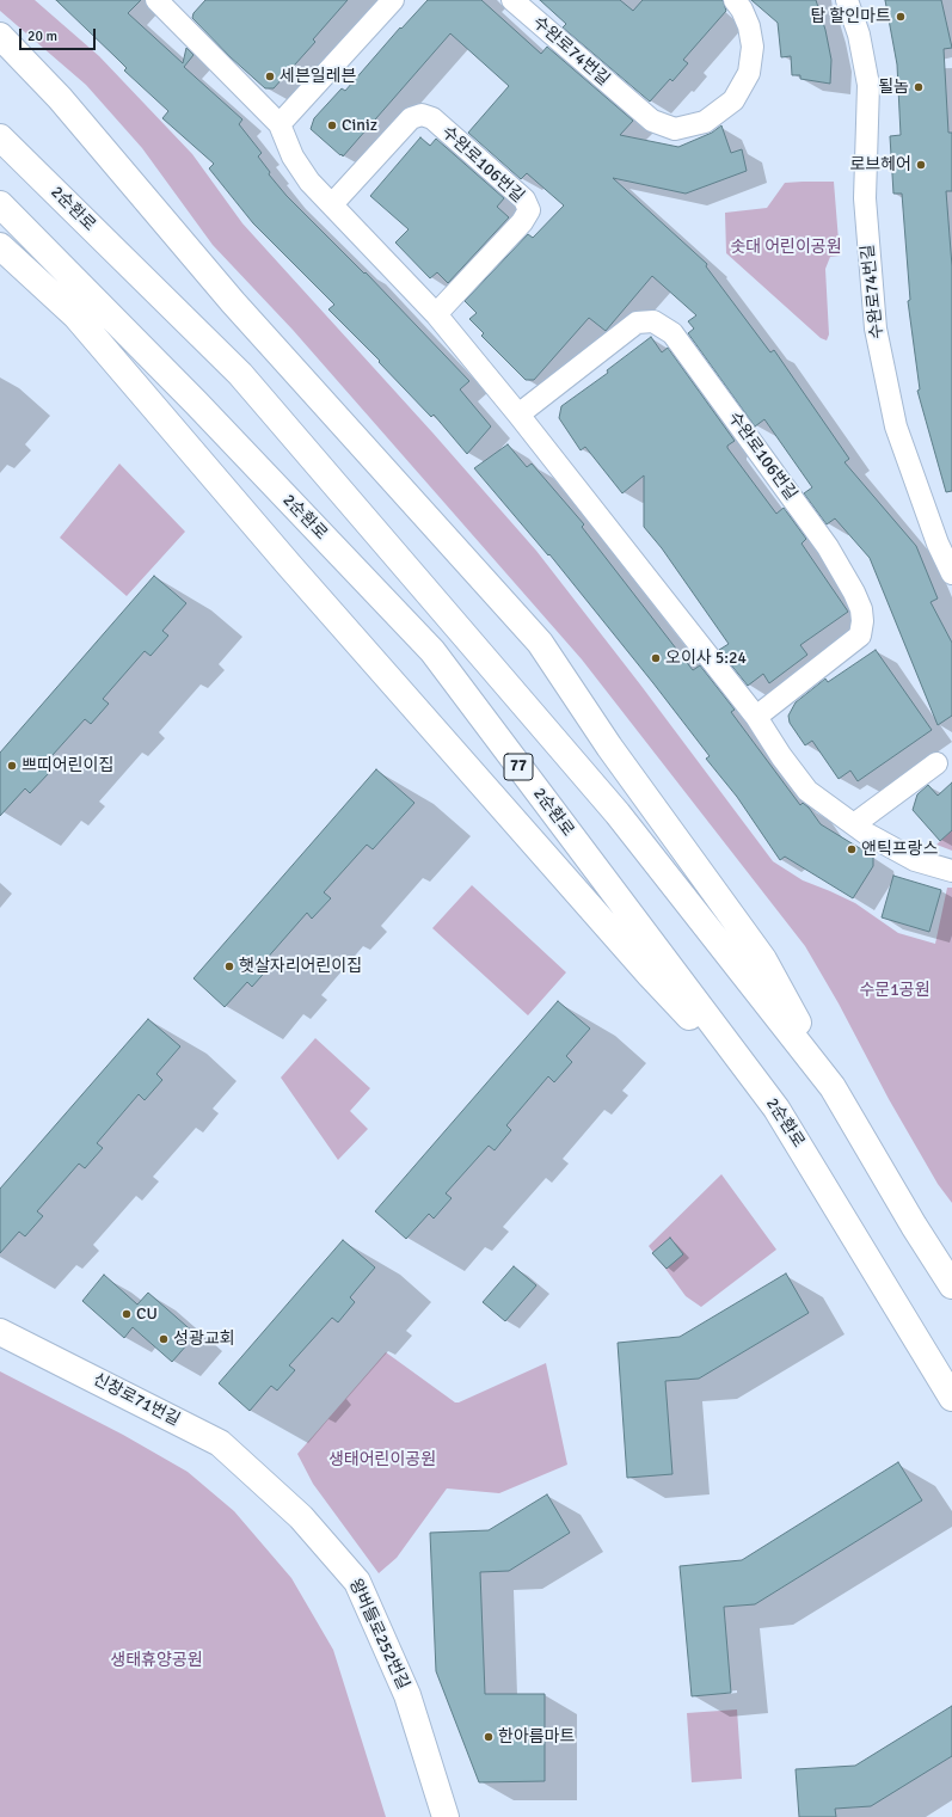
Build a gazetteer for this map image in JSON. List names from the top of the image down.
{
  "streets": {
    "main road": [
      "2순환로",
      "77",
      "신창로71번길",
      "왕버들로252번길"
    ],
    "street": ["수완로74번길", "수완로106번길"]
  },
  "crossings": [
    ["신창로71번길", "왕버들로252번길"]
  ],
  "parks": [
    "솟대 어린이공원",
    "수문1공원",
    "생태어린이공원",
    "생태휴양공원"
  ],
  "places": [
    "탑 할인마트",
    "세븐일레븐",
    "될놈",
    "Ciniz",
    "로브헤어",
    "오이사 5:24",
    "쁘띠어린이집",
    "앤틱프랑스",
    "햇살자리어린이집",
    "CU",
    "성광교회",
    "한아름마트"
  ],
  "scale_bar": "20 m"
}
